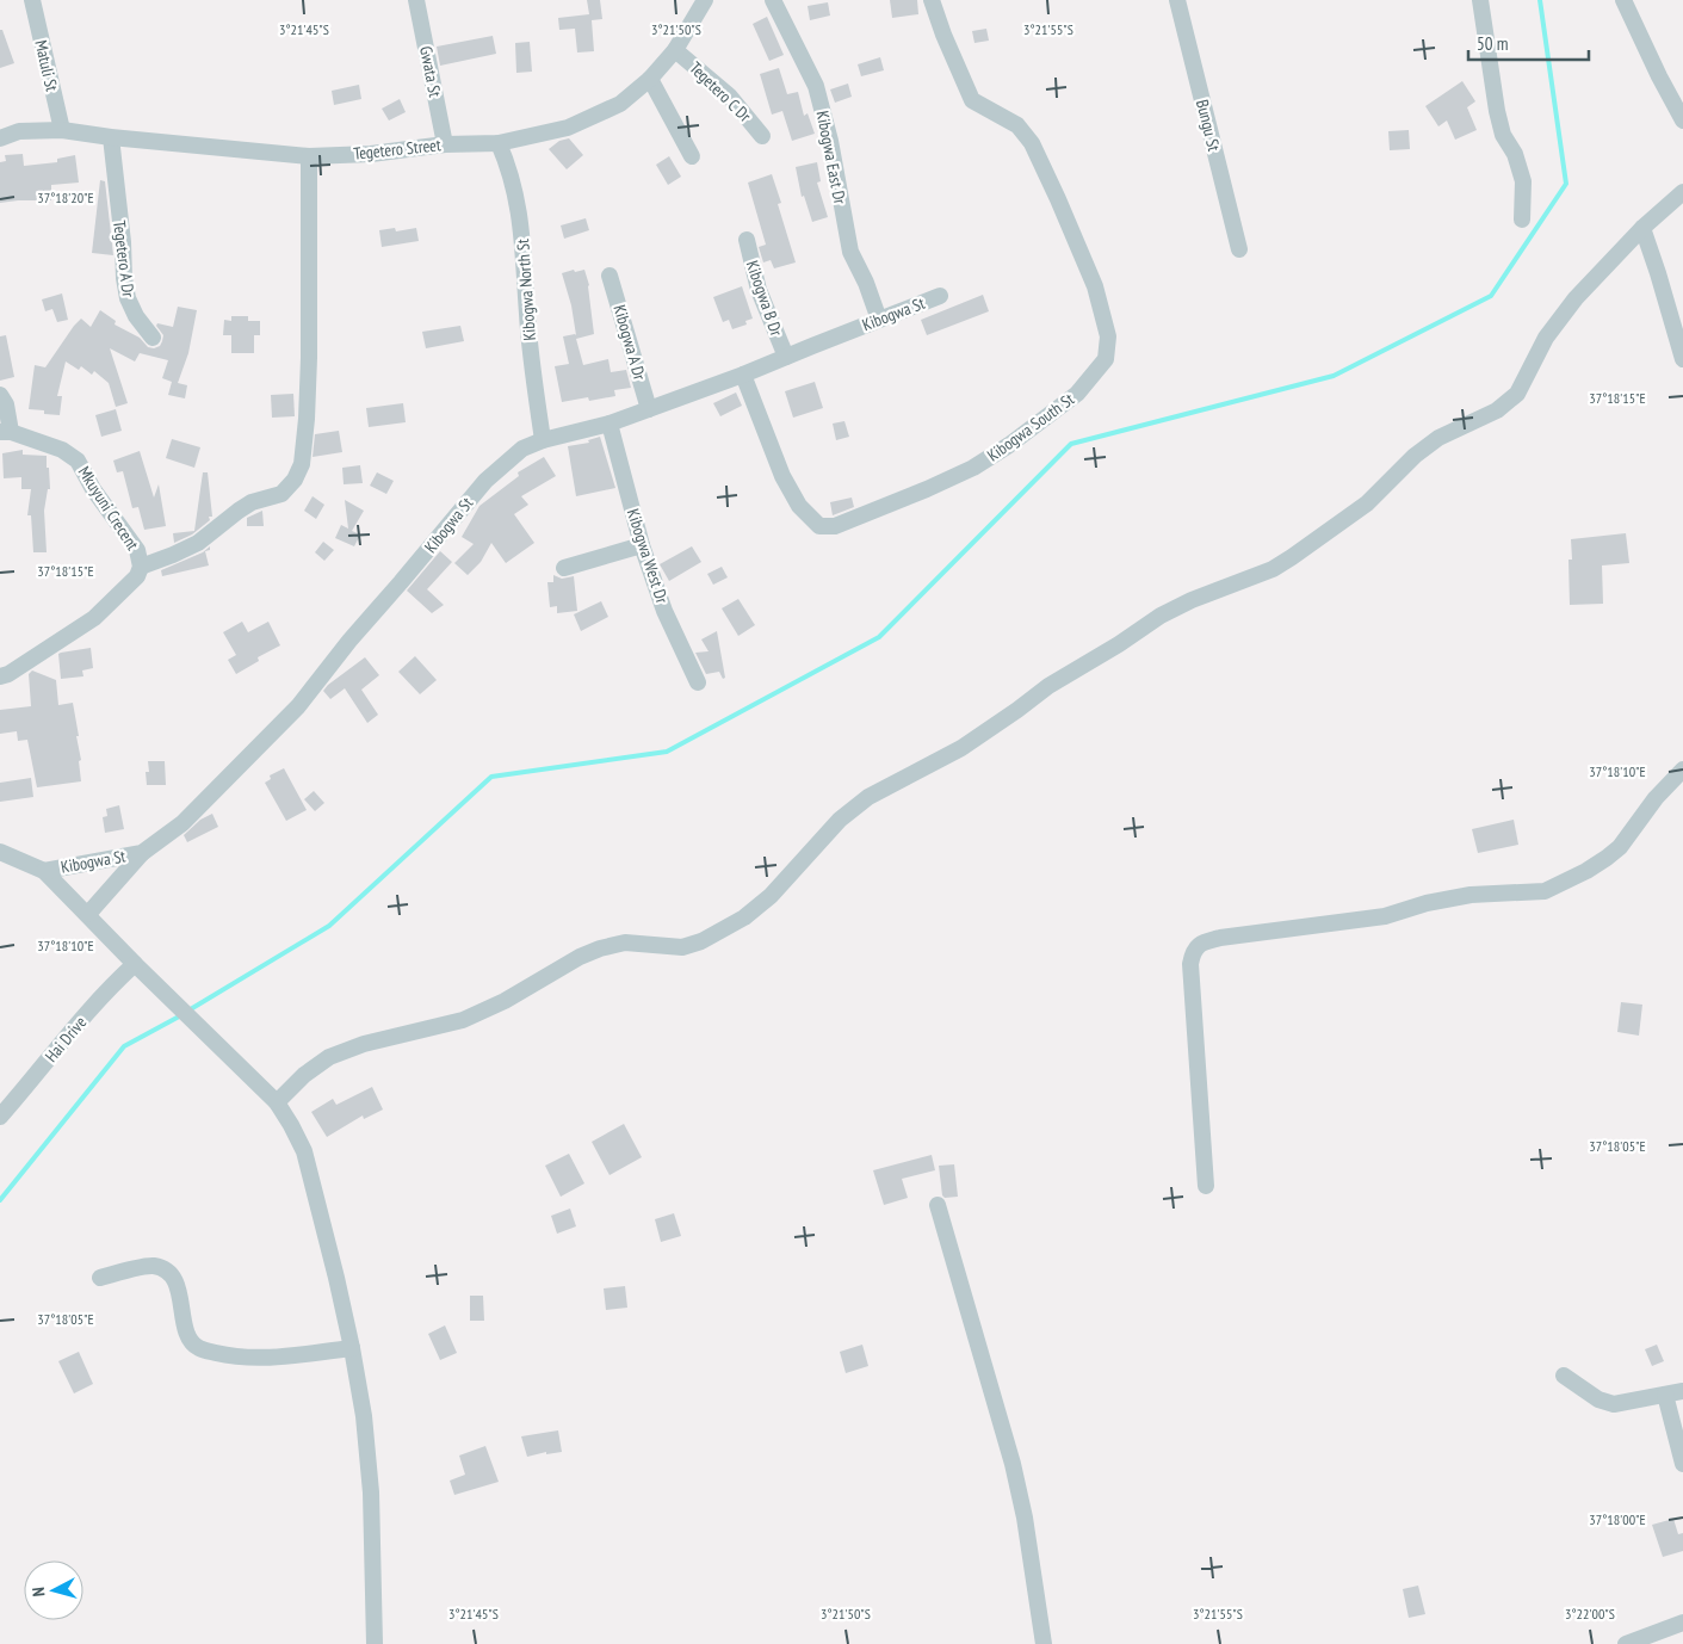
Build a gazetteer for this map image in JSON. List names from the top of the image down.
{
  "streets": {
    "street": [
      "Matuli St",
      "Gwata St",
      "Tegetero C Dr",
      "Bungu St",
      "Tegetero Street",
      "Kibogwa East Dr",
      "Tegetero A Dr",
      "Kibogwa North St",
      "Kibogwa B Dr",
      "Kibogwa St",
      "Kibogwa A Dr",
      "Kibogwa South St",
      "Mkuyuni Crecent",
      "Kibogwa West Dr",
      "Hai Drive"
    ]
  },
  "crossings": [
    ["Matuli St", "Tegetero Street"],
    ["Gwata St", "Tegetero Street"],
    ["Tegetero C Dr", "Tegetero Street"],
    ["Tegetero Street", "Tegetero A Dr"],
    ["Tegetero Street", "Kibogwa North St"],
    ["Kibogwa East Dr", "Kibogwa St"],
    ["Kibogwa North St", "Kibogwa St"],
    ["Kibogwa B Dr", "Kibogwa St"],
    ["Kibogwa St", "Kibogwa A Dr"],
    ["Kibogwa St", "Kibogwa South St"],
    ["Kibogwa St", "Kibogwa West Dr"]
  ],
  "scale_bar": "50 m",
  "north": "left",
  "coordinates": [
    "3°21'45\"S",
    "3°21'50\"S",
    "3°21'55\"S",
    "37°18'20\"E",
    "37°18'15\"E",
    "37°18'10\"E",
    "37°18'05\"E",
    "37°18'00\"E",
    "3°22'00\"S"
  ]
}
